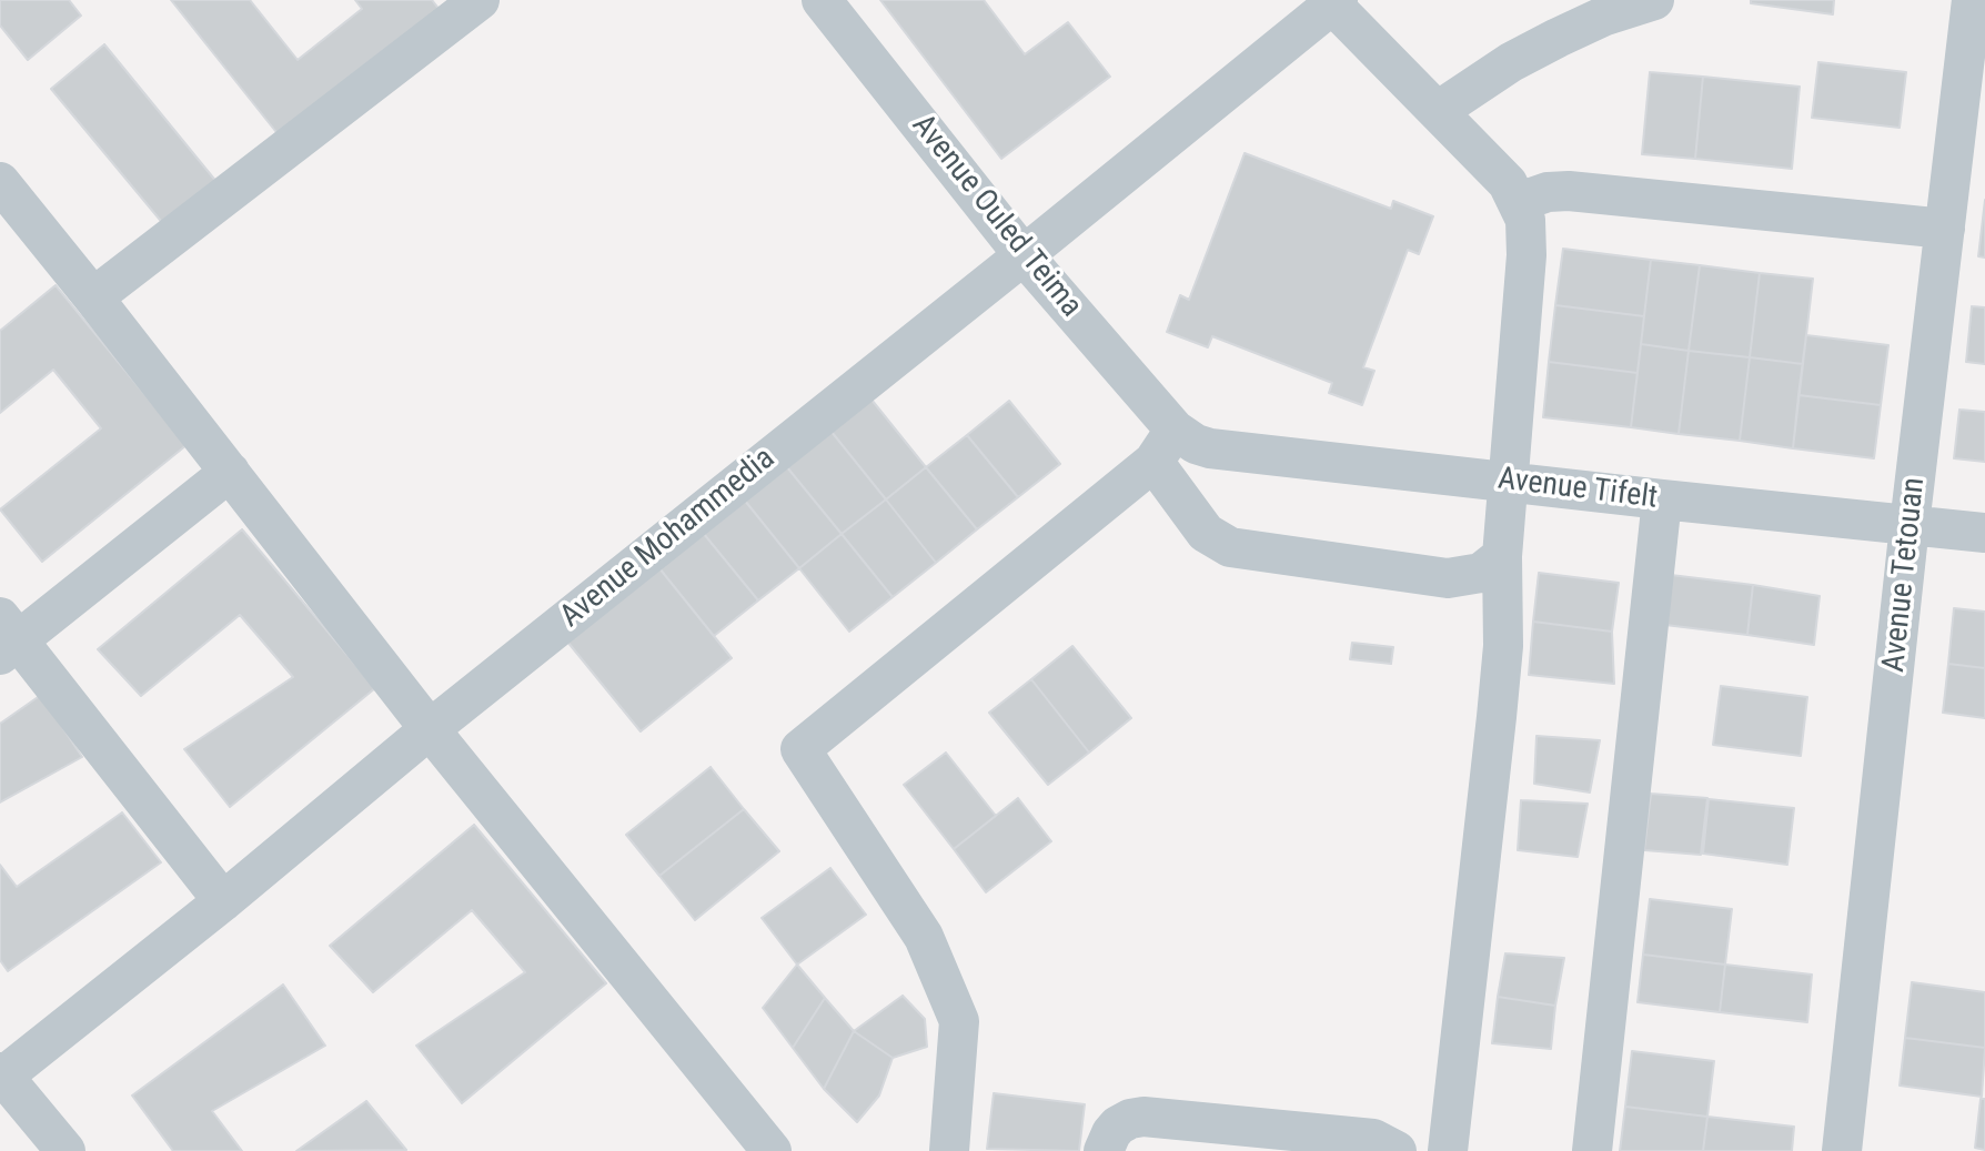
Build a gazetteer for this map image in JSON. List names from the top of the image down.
{
  "streets": {
    "street": [
      "Avenue Ouled Teima",
      "Avenue Tifelt",
      "Avenue Mohammedia",
      "Avenue Tetouan"
    ]
  },
  "crossings": [
    ["Avenue Ouled Teima", "Avenue Tifelt"],
    ["Avenue Ouled Teima", "Avenue Mohammedia"],
    ["Avenue Tifelt", "Avenue Tetouan"]
  ]
}
